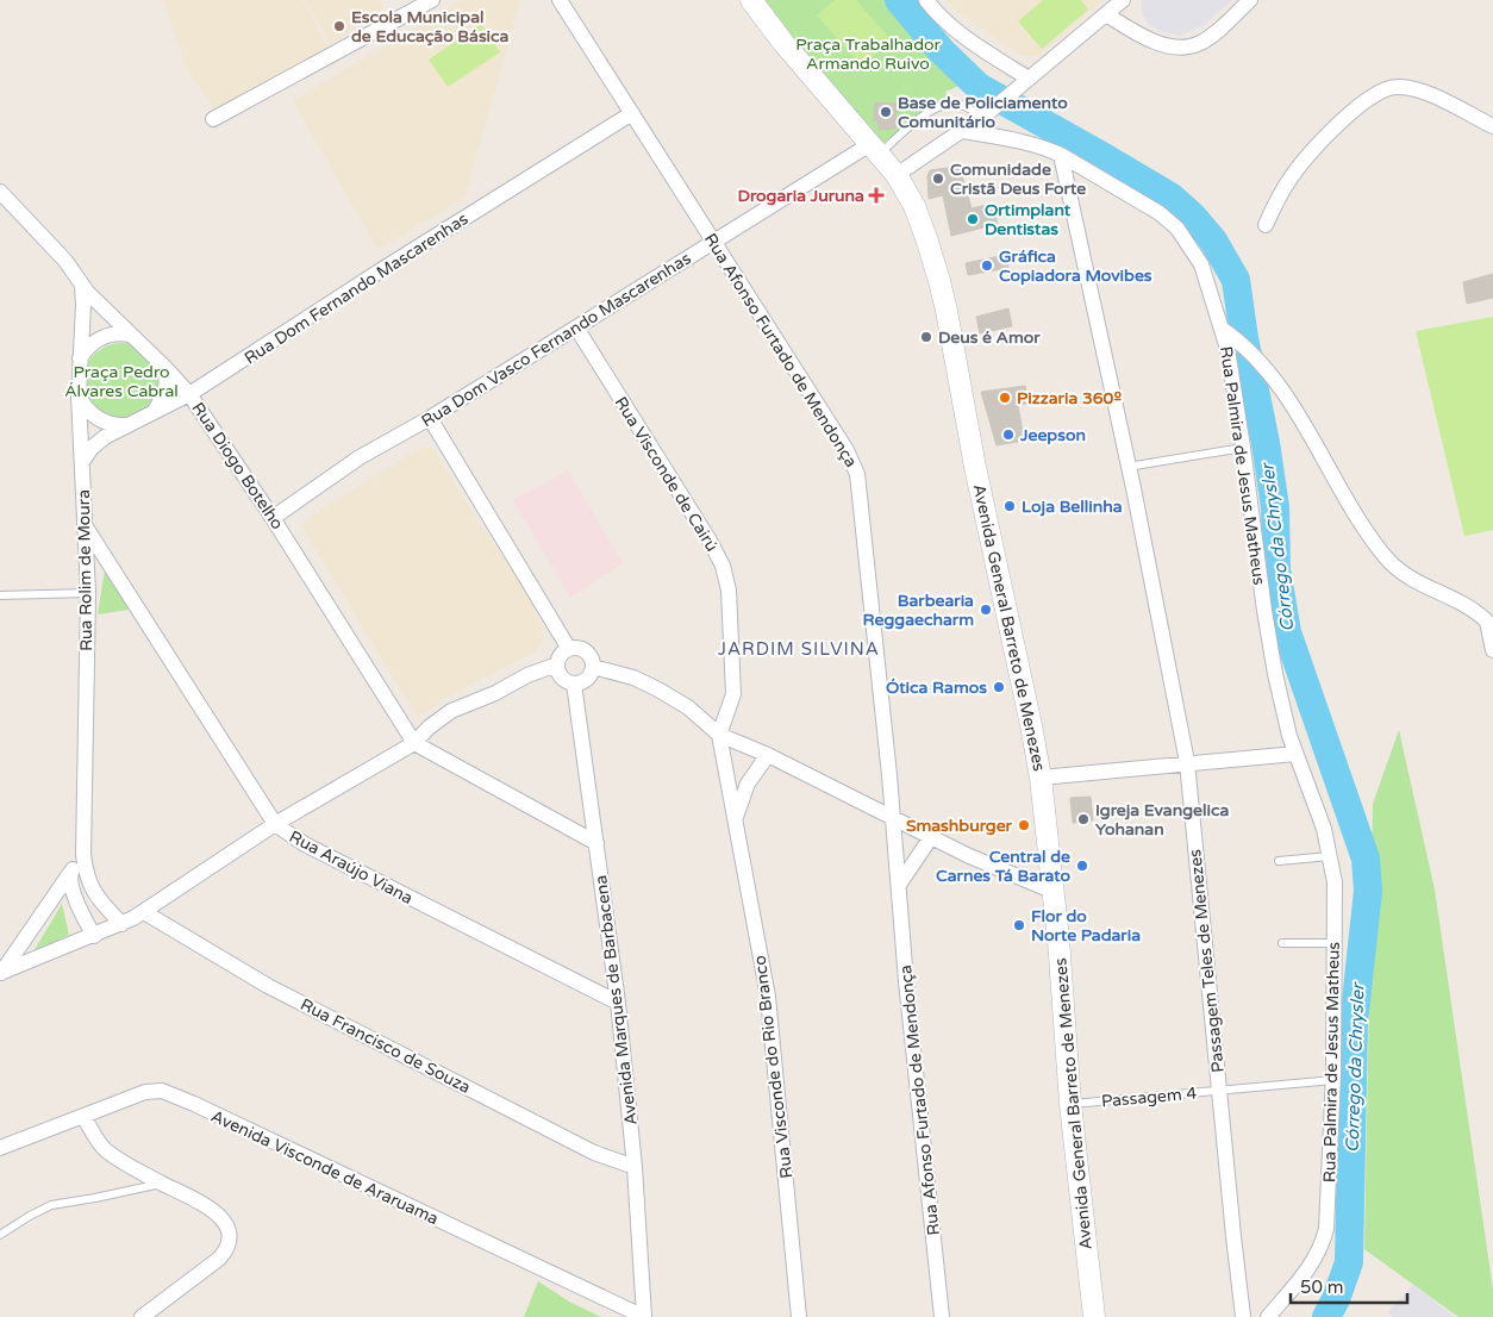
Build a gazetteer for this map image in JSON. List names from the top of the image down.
{
  "streets": {
    "main road": ["Avenida General Barreto de Menezes"],
    "street": [
      "Rua Dom Fernando Mascarenhas",
      "Rua Dom Vasco Fernando Mascarenhas",
      "Rua Afonso Furtado de Mendonça",
      "Rua Diogo Botelho",
      "Rua Palmira de Jesus Matheus",
      "Rua Visconde de Cairú",
      "Rua Rolim de Moura",
      "Rua Araújo Viana",
      "Passagem Teles de Menezes",
      "Avenida Marques de Barbacena",
      "Rua Francisco de Souza",
      "Rua Visconde do Rio Branco",
      "Avenida Visconde de Araruama"
    ],
    "lane": ["Passagem 4"]
  },
  "crossings": [
    ["Rua Dom Fernando Mascarenhas", "Rua Afonso Furtado de Mendonça"],
    ["Rua Dom Fernando Mascarenhas", "Rua Diogo Botelho"],
    ["Rua Dom Fernando Mascarenhas", "Rua Rolim de Moura"],
    ["Rua Dom Vasco Fernando Mascarenhas", "Rua Afonso Furtado de Mendonça"],
    ["Rua Dom Vasco Fernando Mascarenhas", "Rua Diogo Botelho"],
    ["Rua Dom Vasco Fernando Mascarenhas", "Rua Visconde de Cairú"],
    ["Rua Dom Vasco Fernando Mascarenhas", "Avenida General Barreto de Menezes"],
    ["Rua Diogo Botelho", "Rua Rolim de Moura"],
    ["Rua Palmira de Jesus Matheus", "Passagem Teles de Menezes"],
    ["Rua Palmira de Jesus Matheus", "Passagem 4"],
    ["Rua Visconde de Cairú", "Rua Visconde do Rio Branco"],
    ["Rua Rolim de Moura", "Rua Araújo Viana"],
    ["Avenida General Barreto de Menezes", "Passagem 4"],
    ["Rua Araújo Viana", "Avenida Marques de Barbacena"],
    ["Passagem Teles de Menezes", "Passagem 4"],
    ["Avenida Marques de Barbacena", "Rua Francisco de Souza"],
    ["Avenida Marques de Barbacena", "Avenida Visconde de Araruama"]
  ],
  "districts": ["JARDIM SILVINA"],
  "water": ["Córrego da Chrysler"],
  "parks": ["Praça Trabalhador Armando Ruivo", "Praça Pedro Álvares Cabral"],
  "places": {
    "other": [
      "Escola Municipal de Educação Básica",
      "Base de Policiamento Comunitário",
      "Comunidade Cristã Deus Forte",
      "Ortimplant Dentistas",
      "Gráfica Copiadora Movibes",
      "Deus é Amor",
      "Pizzaria 360º",
      "Jeepson",
      "Loja Bellinha",
      "Barbearia Reggaecharm",
      "Ótica Ramos",
      "Igreja Evangelica Yohanan",
      "Smashburger",
      "Central de Carnes Tá Barato",
      "Flor do Norte Padaria"
    ],
    "health": ["Drogaria Juruna"]
  },
  "scale_bar": "50 m"
}
